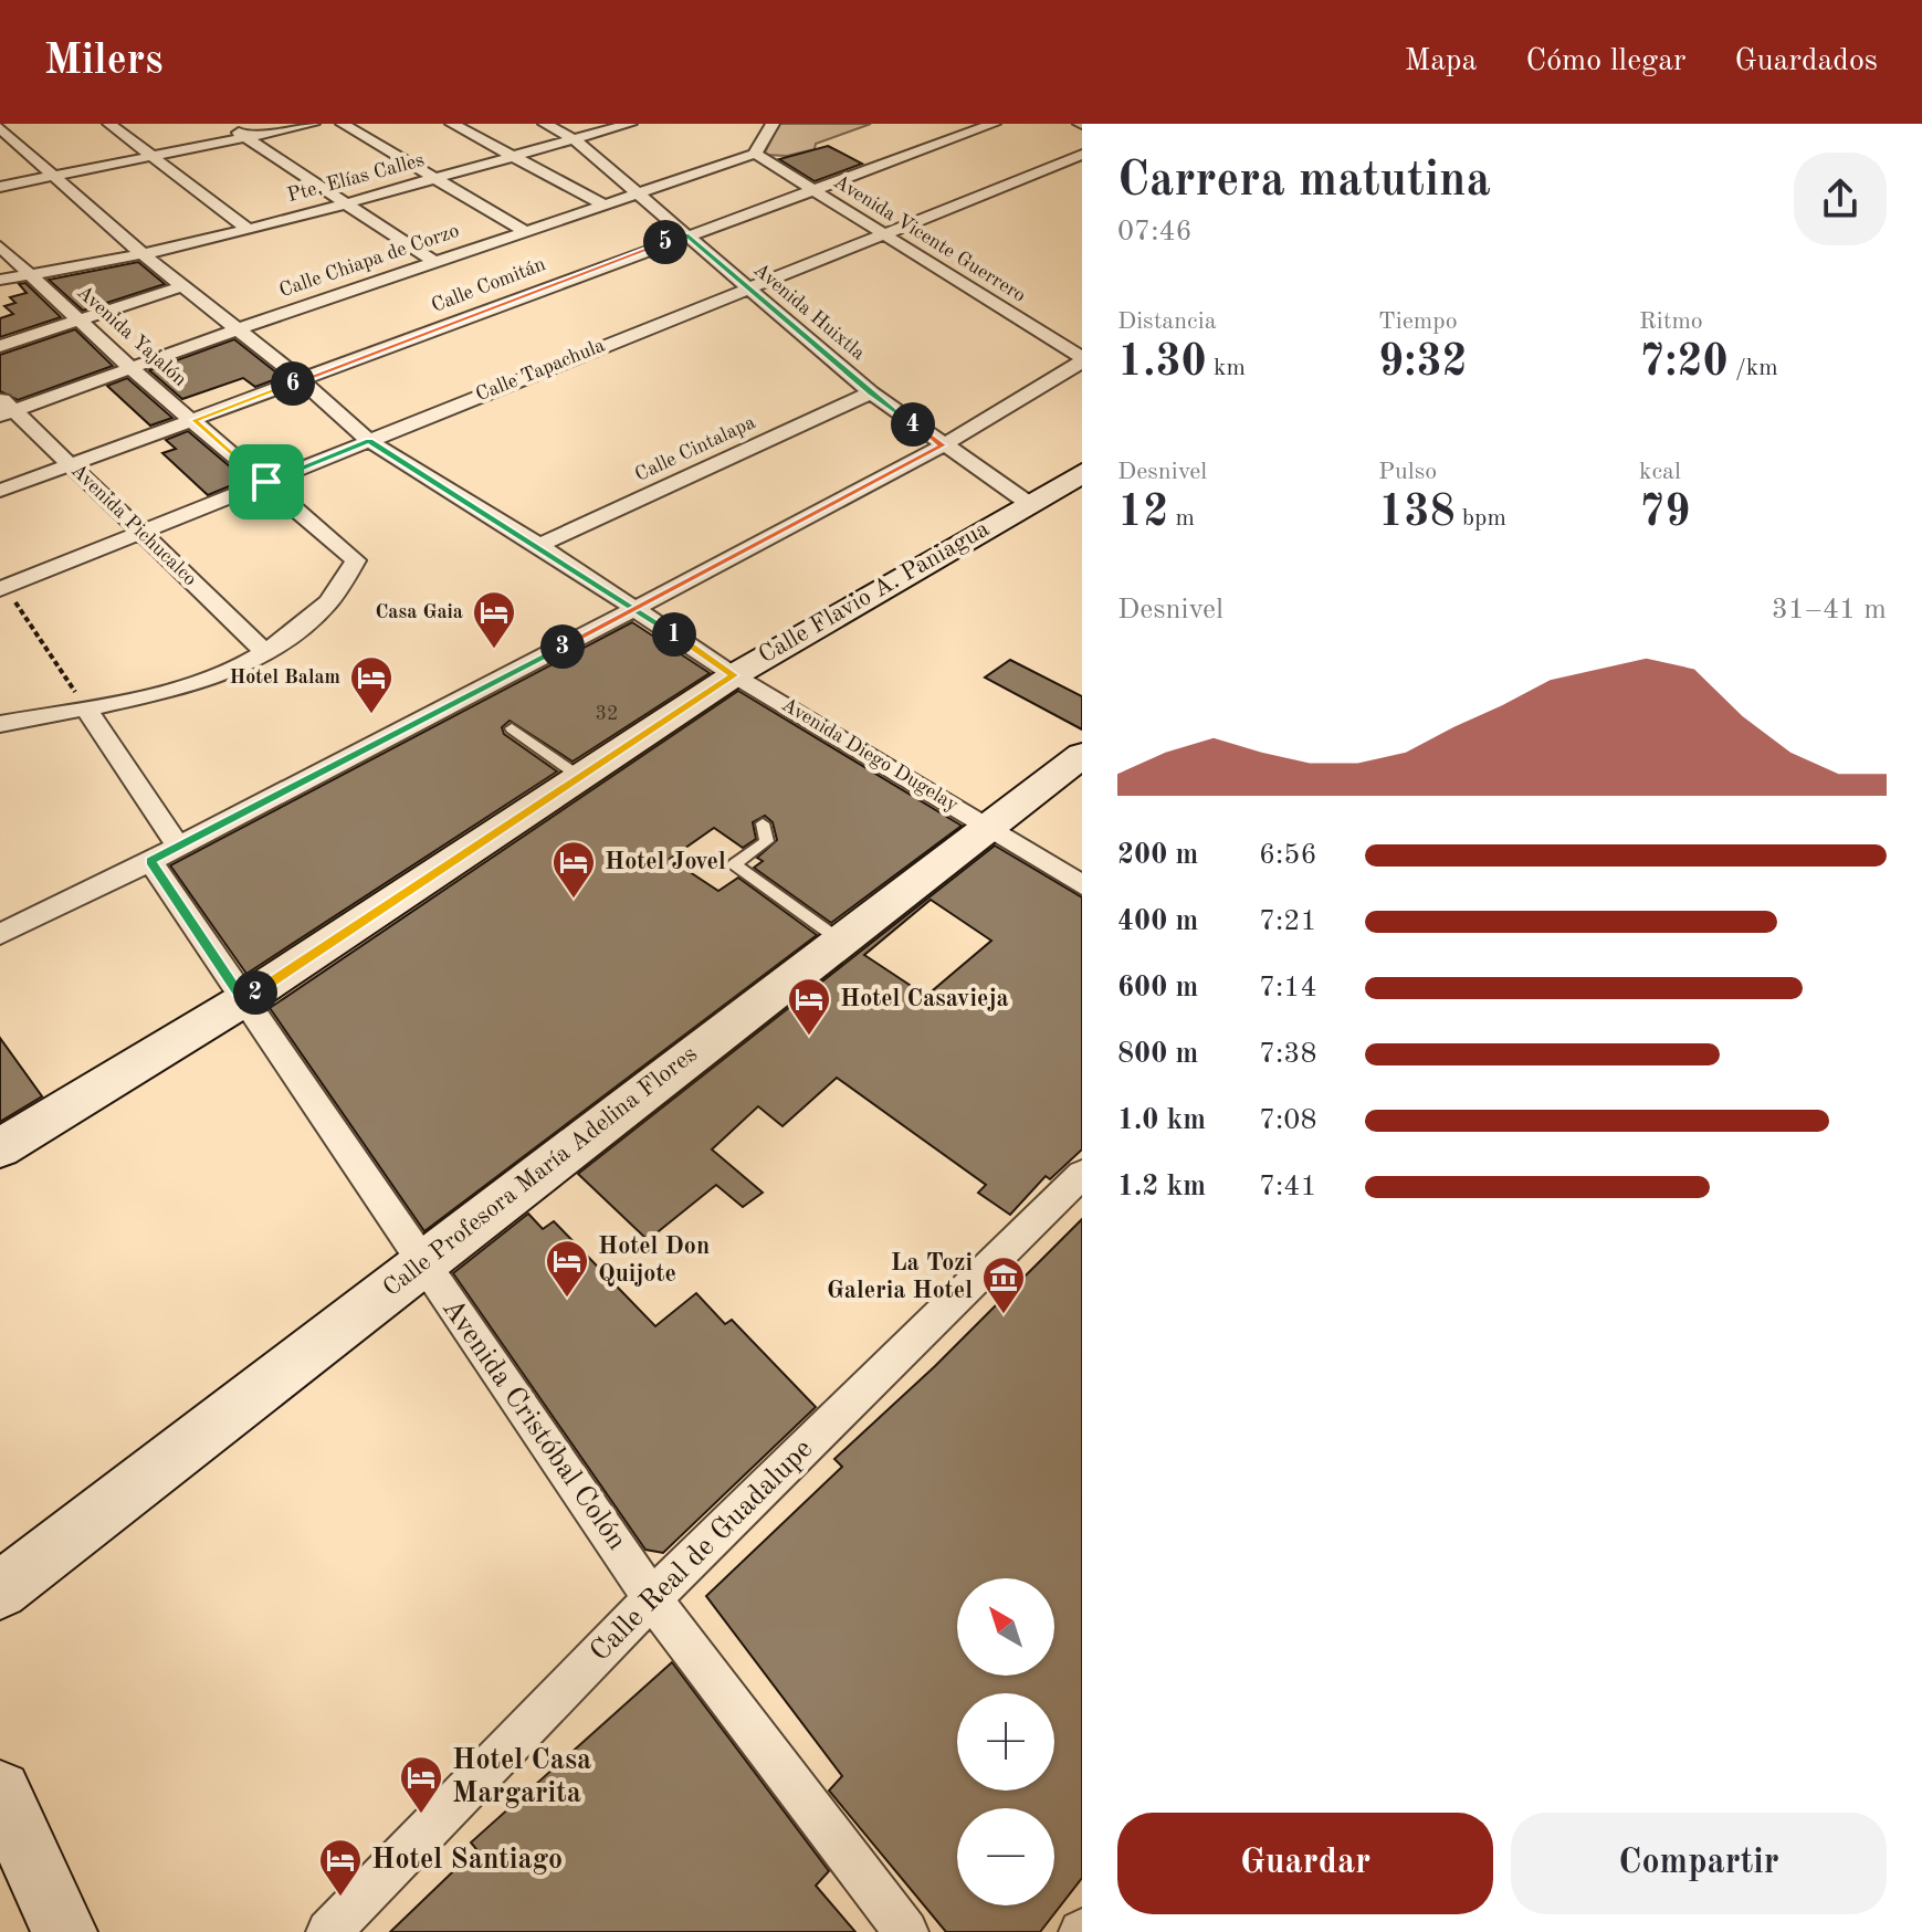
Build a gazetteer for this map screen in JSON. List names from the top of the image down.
{
  "streets": {
    "street": [
      "Pte. Elías Calles",
      "Avenida Vicente Guerrero",
      "Calle Chiapa de Corzo",
      "Calle Comitán",
      "Avenida Huixtla",
      "Avenida Yajalón",
      "Calle Tapachula",
      "Calle Cintalapa",
      "Avenida Pichucalco",
      "Calle Flavio A. Paniagua",
      "Avenida Diego Dugelay",
      "Calle Profesora María Adelina Flores",
      "Avenida Cristóbal Colón",
      "Calle Real de Guadalupe"
    ]
  },
  "crossings": [
    ["Pte. Elías Calles", "Avenida Huixtla"],
    ["Pte. Elías Calles", "Avenida Yajalón"],
    ["Pte. Elías Calles", "Avenida Diego Dugelay"],
    ["Avenida Vicente Guerrero", "Calle Chiapa de Corzo"],
    ["Avenida Vicente Guerrero", "Calle Comitán"],
    ["Avenida Vicente Guerrero", "Calle Tapachula"],
    ["Calle Chiapa de Corzo", "Avenida Huixtla"],
    ["Calle Chiapa de Corzo", "Avenida Yajalón"],
    ["Calle Chiapa de Corzo", "Avenida Pichucalco"],
    ["Calle Chiapa de Corzo", "Avenida Diego Dugelay"],
    ["Calle Comitán", "Avenida Huixtla"],
    ["Calle Comitán", "Avenida Yajalón"],
    ["Calle Comitán", "Avenida Pichucalco"],
    ["Calle Comitán", "Avenida Diego Dugelay"],
    ["Avenida Huixtla", "Calle Tapachula"],
    ["Avenida Huixtla", "Calle Cintalapa"],
    ["Avenida Huixtla", "Calle Flavio A. Paniagua"],
    ["Avenida Yajalón", "Calle Tapachula"],
    ["Avenida Yajalón", "Avenida Pichucalco"],
    ["Calle Tapachula", "Avenida Pichucalco"],
    ["Calle Tapachula", "Avenida Diego Dugelay"],
    ["Calle Cintalapa", "Avenida Diego Dugelay"],
    ["Calle Flavio A. Paniagua", "Avenida Diego Dugelay"],
    ["Calle Flavio A. Paniagua", "Avenida Cristóbal Colón"],
    ["Avenida Diego Dugelay", "Calle Profesora María Adelina Flores"],
    ["Calle Profesora María Adelina Flores", "Avenida Cristóbal Colón"],
    ["Avenida Cristóbal Colón", "Calle Real de Guadalupe"]
  ],
  "places": {
    "hotel": [
      "Casa Gaia",
      "Hotel Balam",
      "Hotel Jovel",
      "Hotel Casavieja",
      "Hotel Don Quijote",
      "Hotel Casa Margarita",
      "Hotel Santiago"
    ],
    "museum": ["La Tozi Galeria Hotel"]
  },
  "house_numbers": ["32"],
  "north": "top left",
  "page": {
    "header": "Milers",
    "nav": ["Mapa", "Cómo llegar", "Guardados"],
    "heading": ["Carrera matutina", "07:46"],
    "pins": [
      "5",
      "6",
      "4",
      "1",
      "3",
      "2"
    ],
    "stats": [
      ["Distancia", "1.30 km"],
      ["Tiempo", "9:32"],
      ["Ritmo", "7:20 /km"],
      ["Desnivel", "12 m"],
      ["Pulso", "138 bpm"],
      ["kcal", "79"]
    ],
    "chart": ["Desnivel", "31–41 m"],
    "list": [
      {
        "name": "200 m",
        "note": "6:56"
      },
      {
        "name": "400 m",
        "note": "7:21"
      },
      {
        "name": "600 m",
        "note": "7:14"
      },
      {
        "name": "800 m",
        "note": "7:38"
      },
      {
        "name": "1.0 km",
        "note": "7:08"
      },
      {
        "name": "1.2 km",
        "note": "7:41"
      }
    ],
    "map_buttons": ["+", "−"],
    "buttons": ["Guardar", "Compartir"]
  }
}
